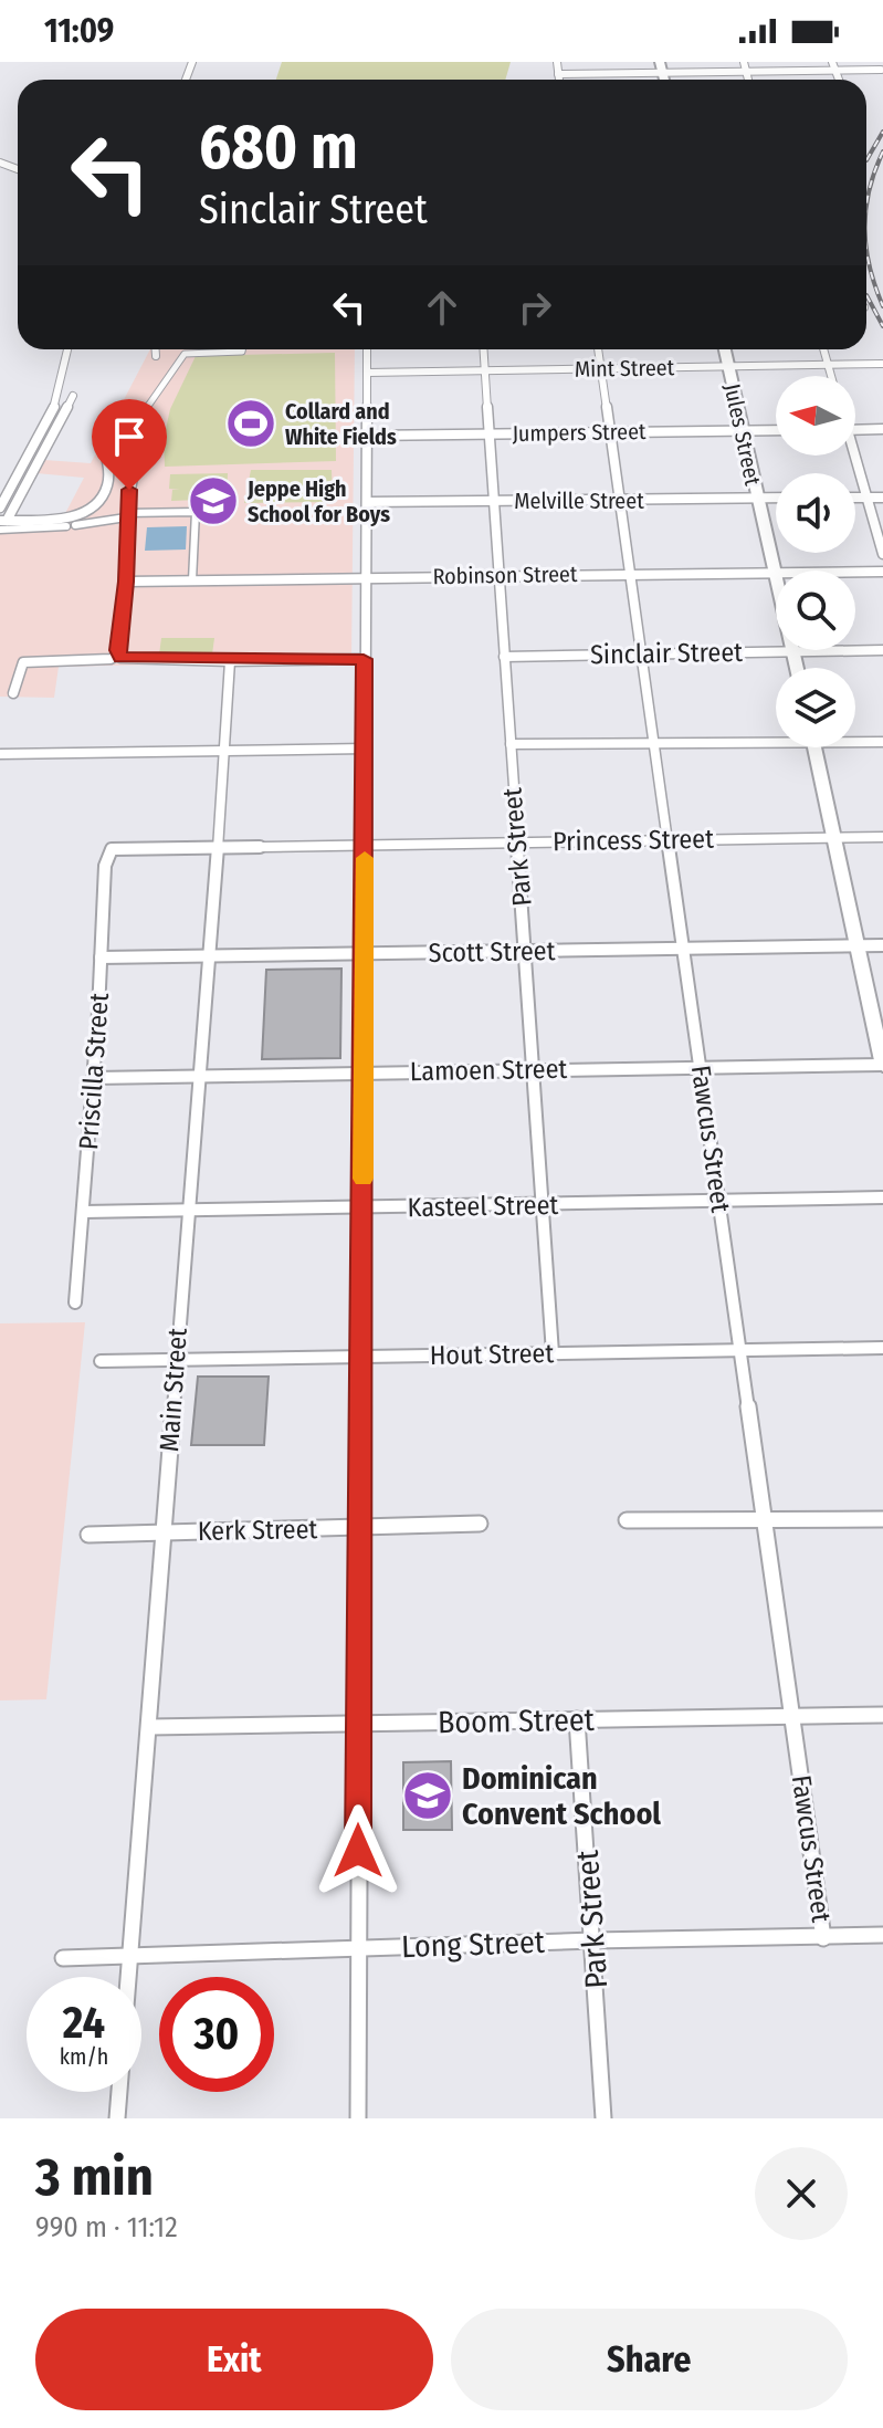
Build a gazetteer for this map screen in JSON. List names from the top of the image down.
{
  "streets": {
    "main road": ["Jules Street"],
    "street": [
      "Mint Street",
      "Jumpers Street",
      "Melville Street",
      "Robinson Street",
      "Sinclair Street",
      "Princess Street",
      "Park Street",
      "Scott Street",
      "Lamoen Street",
      "Priscilla Street",
      "Fawcus Street",
      "Kasteel Street",
      "Hout Street",
      "Main Street",
      "Kerk Street",
      "Boom Street",
      "Long Street"
    ]
  },
  "crossings": [
    ["Mint Street", "Jules Street"],
    ["Mint Street", "Park Street"],
    ["Mint Street", "Fawcus Street"],
    ["Jumpers Street", "Jules Street"],
    ["Jumpers Street", "Park Street"],
    ["Jumpers Street", "Fawcus Street"],
    ["Jules Street", "Melville Street"],
    ["Jules Street", "Robinson Street"],
    ["Jules Street", "Sinclair Street"],
    ["Melville Street", "Park Street"],
    ["Melville Street", "Fawcus Street"],
    ["Robinson Street", "Park Street"],
    ["Robinson Street", "Fawcus Street"],
    ["Sinclair Street", "Park Street"],
    ["Sinclair Street", "Fawcus Street"],
    ["Princess Street", "Park Street"],
    ["Princess Street", "Priscilla Street"],
    ["Princess Street", "Fawcus Street"],
    ["Princess Street", "Main Street"],
    ["Park Street", "Scott Street"],
    ["Park Street", "Lamoen Street"],
    ["Park Street", "Kasteel Street"],
    ["Park Street", "Hout Street"],
    ["Park Street", "Boom Street"],
    ["Park Street", "Long Street"],
    ["Scott Street", "Priscilla Street"],
    ["Scott Street", "Fawcus Street"],
    ["Scott Street", "Main Street"],
    ["Lamoen Street", "Priscilla Street"],
    ["Lamoen Street", "Fawcus Street"],
    ["Lamoen Street", "Main Street"],
    ["Priscilla Street", "Kasteel Street"],
    ["Fawcus Street", "Kasteel Street"],
    ["Fawcus Street", "Hout Street"],
    ["Fawcus Street", "Boom Street"],
    ["Fawcus Street", "Long Street"],
    ["Kasteel Street", "Main Street"],
    ["Hout Street", "Main Street"],
    ["Main Street", "Kerk Street"],
    ["Main Street", "Boom Street"],
    ["Main Street", "Long Street"]
  ],
  "places": {
    "sports": ["Collard and White Fields"],
    "school or university": ["Jeppe High School for Boys", "Dominican Convent School"]
  },
  "north": "left",
  "page": {
    "status": "11:09",
    "turn": ["680 m", "Sinclair Street"],
    "speed": "24 km/h",
    "limit": "30",
    "heading": ["3 min", "990 m · 11:12"],
    "buttons": ["Exit", "Share"]
  }
}
